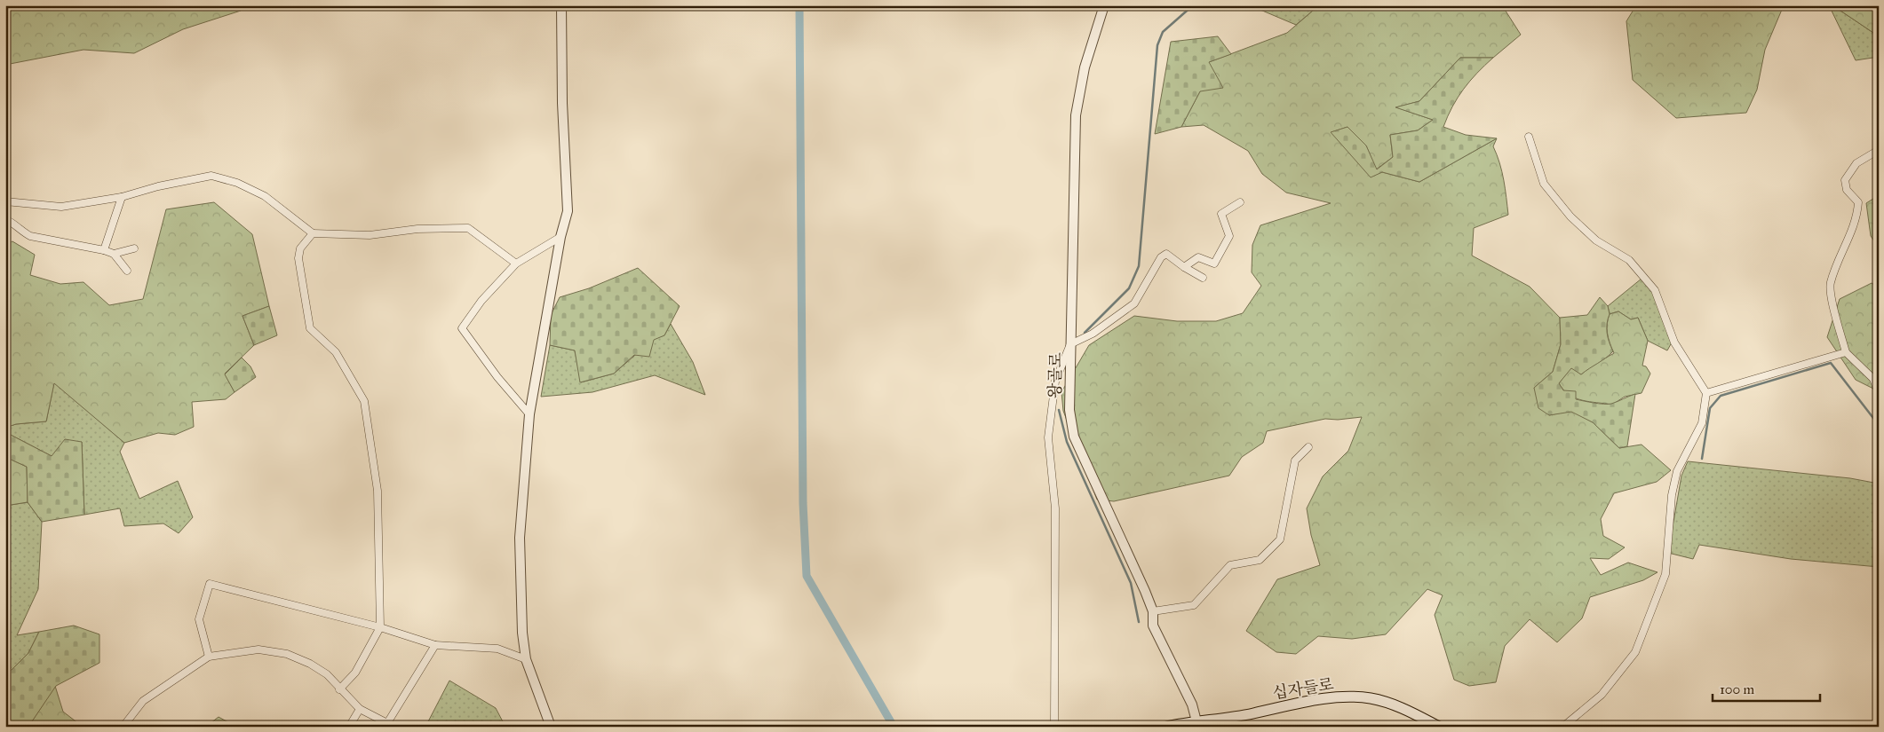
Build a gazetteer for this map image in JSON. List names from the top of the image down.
{
  "streets": {
    "main road": ["십자들로"],
    "street": ["왕골로"]
  },
  "crossings": [
    ["왕골로", "십자들로"]
  ],
  "scale_bar": "100 m"
}
